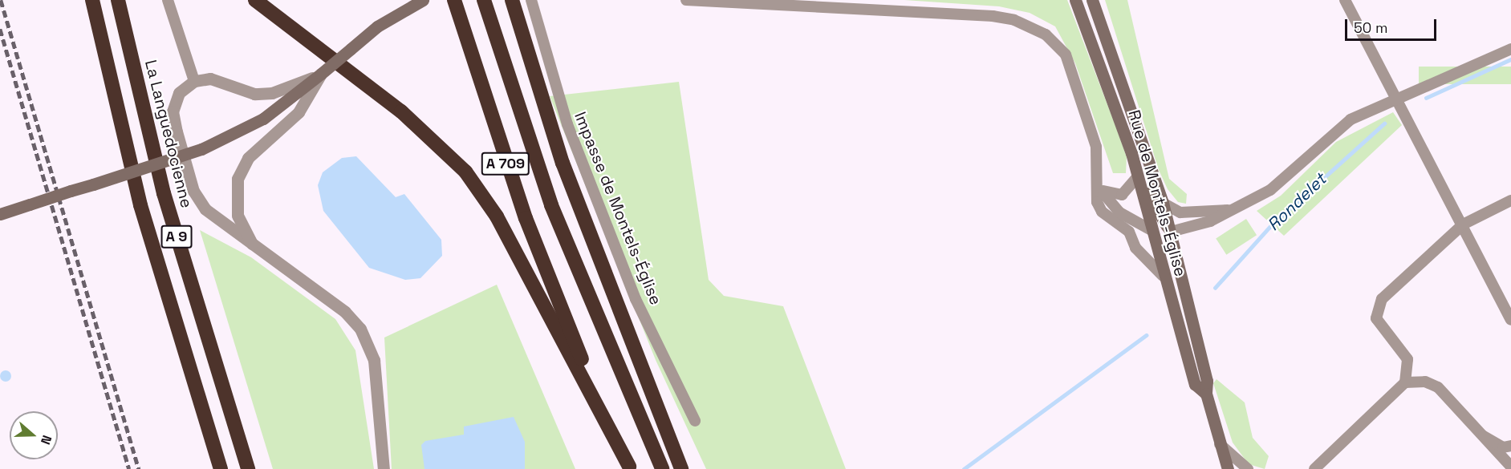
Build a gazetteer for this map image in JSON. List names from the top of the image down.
{
  "streets": {
    "highway": ["La Languedocienne", "A 709", "A 9"],
    "main road": ["Rue de Montels-Église"],
    "street": ["Impasse de Montels-Église"]
  },
  "water": ["Rondelet"],
  "scale_bar": "50 m",
  "north": "right"
}
